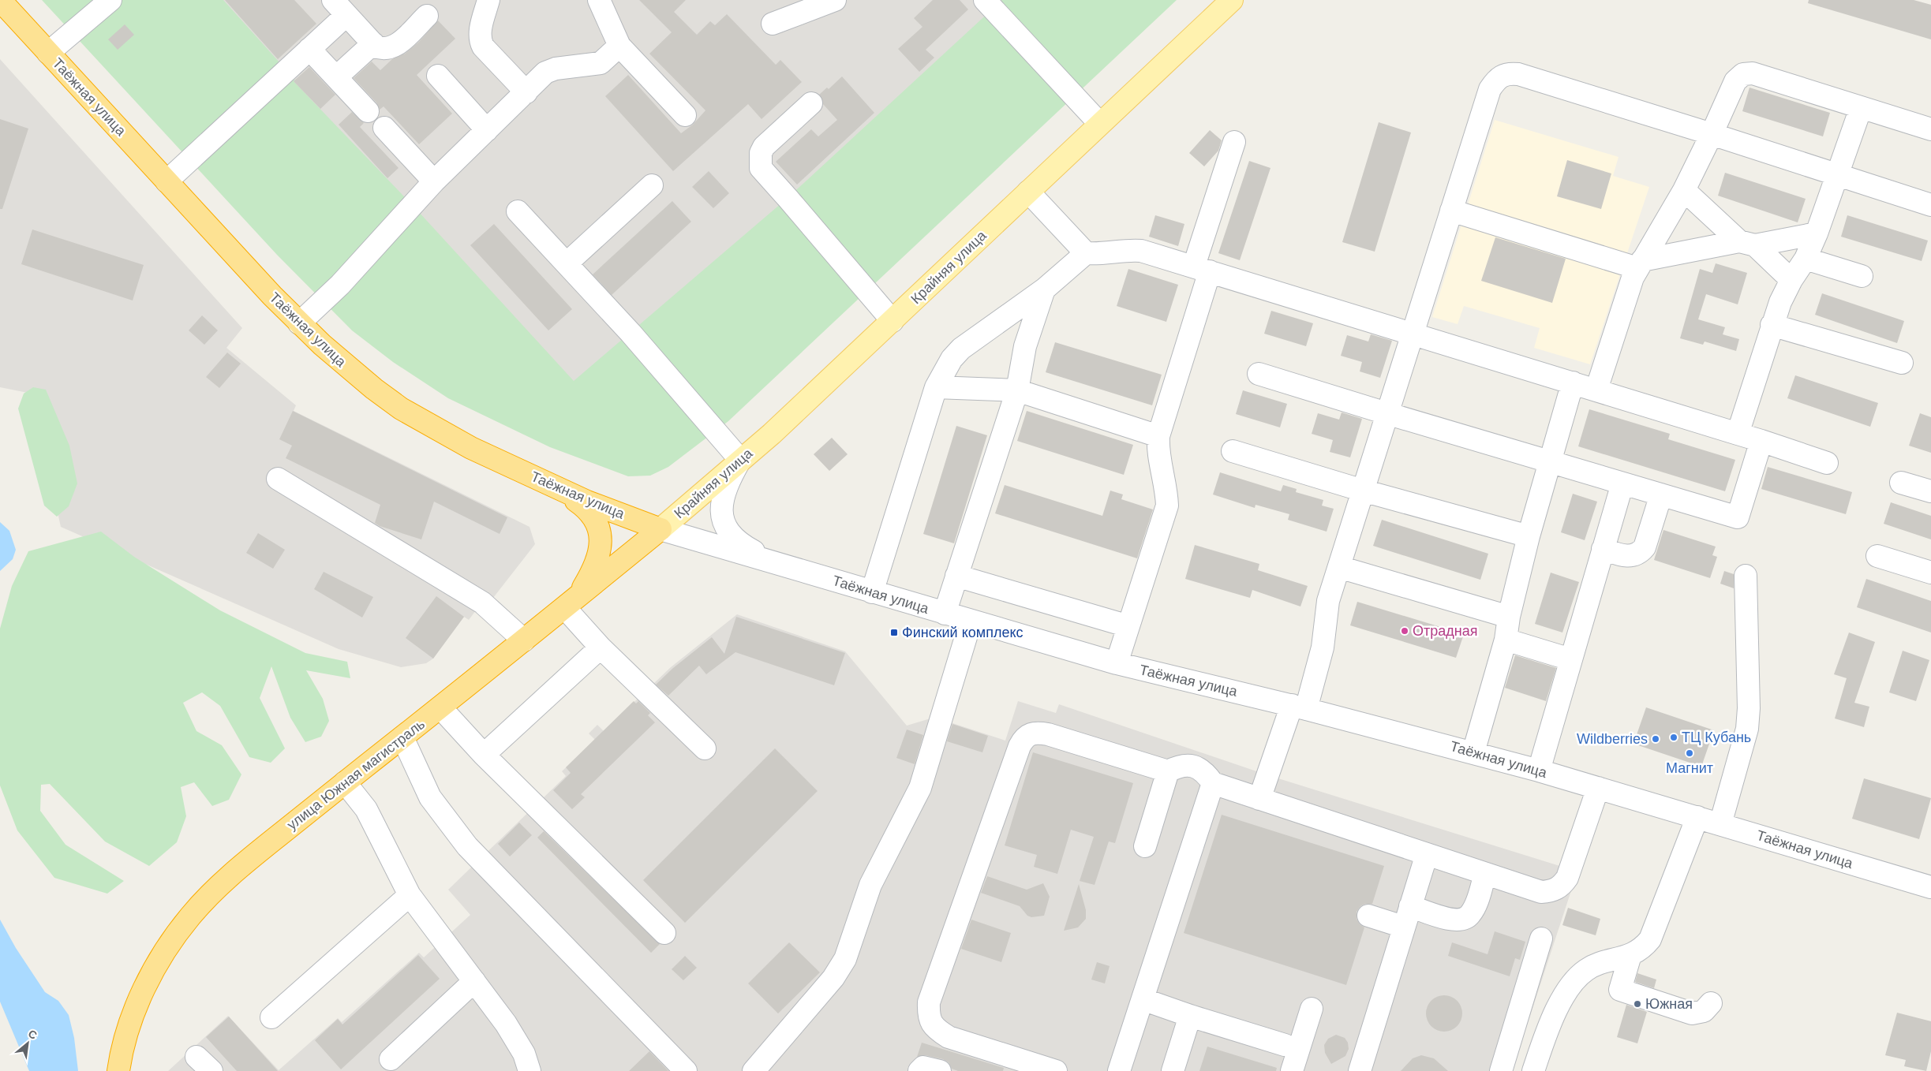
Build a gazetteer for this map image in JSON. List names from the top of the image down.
{
  "streets": {
    "highway": ["Таёжная улица", "улица Южная магистраль"],
    "main road": ["Крайняя улица"]
  },
  "crossings": [
    ["Таёжная улица", "Крайняя улица"],
    ["Таёжная улица", "улица Южная магистраль"],
    ["Крайняя улица", "улица Южная магистраль"]
  ],
  "places": {
    "other": [
      "Отрадная",
      "ТЦ Кубань",
      "Wildberries",
      "Магнит",
      "Южная"
    ],
    "transit": ["Финский комплекс"]
  },
  "north": "top right"
}
